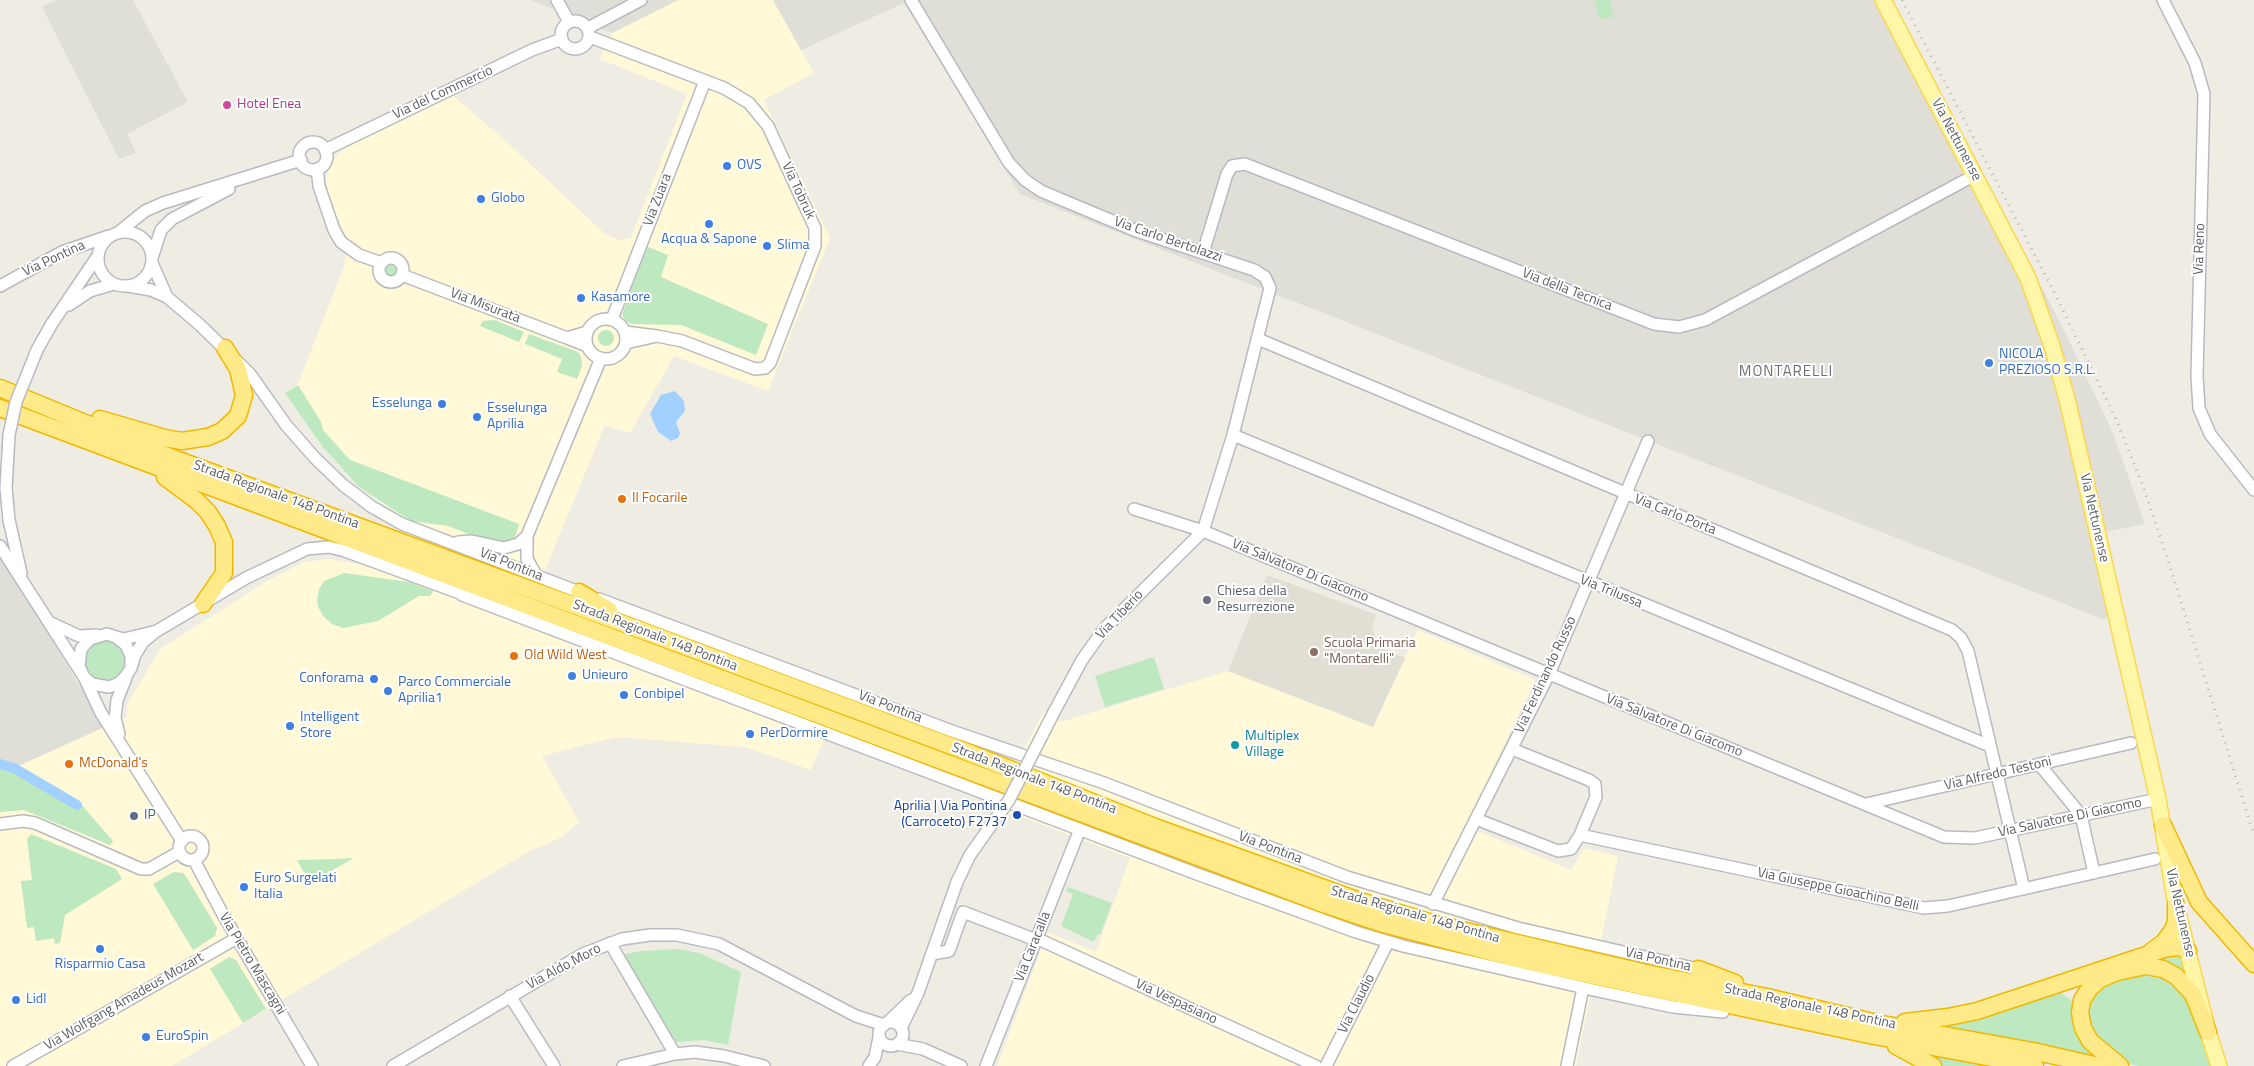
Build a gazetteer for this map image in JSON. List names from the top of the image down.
{
  "streets": {
    "highway": ["Strada Regionale 148 Pontina"],
    "main road": ["Via Nettunense"],
    "street": [
      "Via del Commercio",
      "Via Tobruk",
      "Via Zuara",
      "Via Carlo Bertolazzi",
      "Via Reno",
      "Via Pontina",
      "Via della Tecnica",
      "Via Misurata",
      "Via Carlo Porta",
      "Via Salvatore Di Giacomo",
      "Via Trilussa",
      "Via Tiberio",
      "Via Ferdinando Russo",
      "Via Alfredo Testoni",
      "Via Giuseppe Gioachino Belli",
      "Via Caracalla",
      "Via Pietro Mascagni",
      "Via Aldo Moro",
      "Via Wolfgang Amadeus Mozart",
      "Via Vespasiano",
      "Via Claudio"
    ]
  },
  "crossings": [
    ["Via del Commercio", "Via Tobruk"],
    ["Via Nettunense", "Via della Tecnica"],
    ["Via Nettunense", "Via Salvatore Di Giacomo"],
    ["Via Tobruk", "Via Zuara"],
    ["Via Tobruk", "Via Misurata"],
    ["Via Zuara", "Via Misurata"],
    ["Via Carlo Bertolazzi", "Via della Tecnica"],
    ["Via Carlo Bertolazzi", "Via Carlo Porta"],
    ["Via Carlo Bertolazzi", "Via Salvatore Di Giacomo"],
    ["Via Carlo Bertolazzi", "Via Trilussa"],
    ["Via Carlo Bertolazzi", "Via Tiberio"],
    ["Via Pontina", "Via Ferdinando Russo"],
    ["Via Carlo Porta", "Via Salvatore Di Giacomo"],
    ["Via Carlo Porta", "Via Trilussa"],
    ["Via Carlo Porta", "Via Ferdinando Russo"],
    ["Via Carlo Porta", "Via Alfredo Testoni"],
    ["Via Carlo Porta", "Via Giuseppe Gioachino Belli"],
    ["Via Salvatore Di Giacomo", "Via Tiberio"],
    ["Via Salvatore Di Giacomo", "Via Ferdinando Russo"],
    ["Via Salvatore Di Giacomo", "Via Alfredo Testoni"],
    ["Via Trilussa", "Via Ferdinando Russo"],
    ["Via Tiberio", "Via Vespasiano"],
    ["Via Caracalla", "Via Vespasiano"],
    ["Via Pietro Mascagni", "Via Wolfgang Amadeus Mozart"]
  ],
  "districts": ["MONTARELLI"],
  "places": [
    "Hotel Enea",
    "OVS",
    "Globo",
    "Acqua & Sapone",
    "Slima",
    "Kasamore",
    "NICOLA PREZIOSO S.R.L.",
    "Esselunga",
    "Esselunga Aprilia",
    "Il Focarile",
    "Chiesa della Resurrezione",
    "Scuola Primaria \"Montarelli\"",
    "Old Wild West",
    "Unieuro",
    "Conforama",
    "Parco Commerciale Aprilia1",
    "Conbipel",
    "Intelligent Store",
    "PerDormire",
    "Multiplex Village",
    "McDonald's",
    "Aprilia | Via Pontina (Carroceto) F2737",
    "IP",
    "Euro Surgelati Italia",
    "Risparmio Casa",
    "Lidl",
    "EuroSpin"
  ]
}
